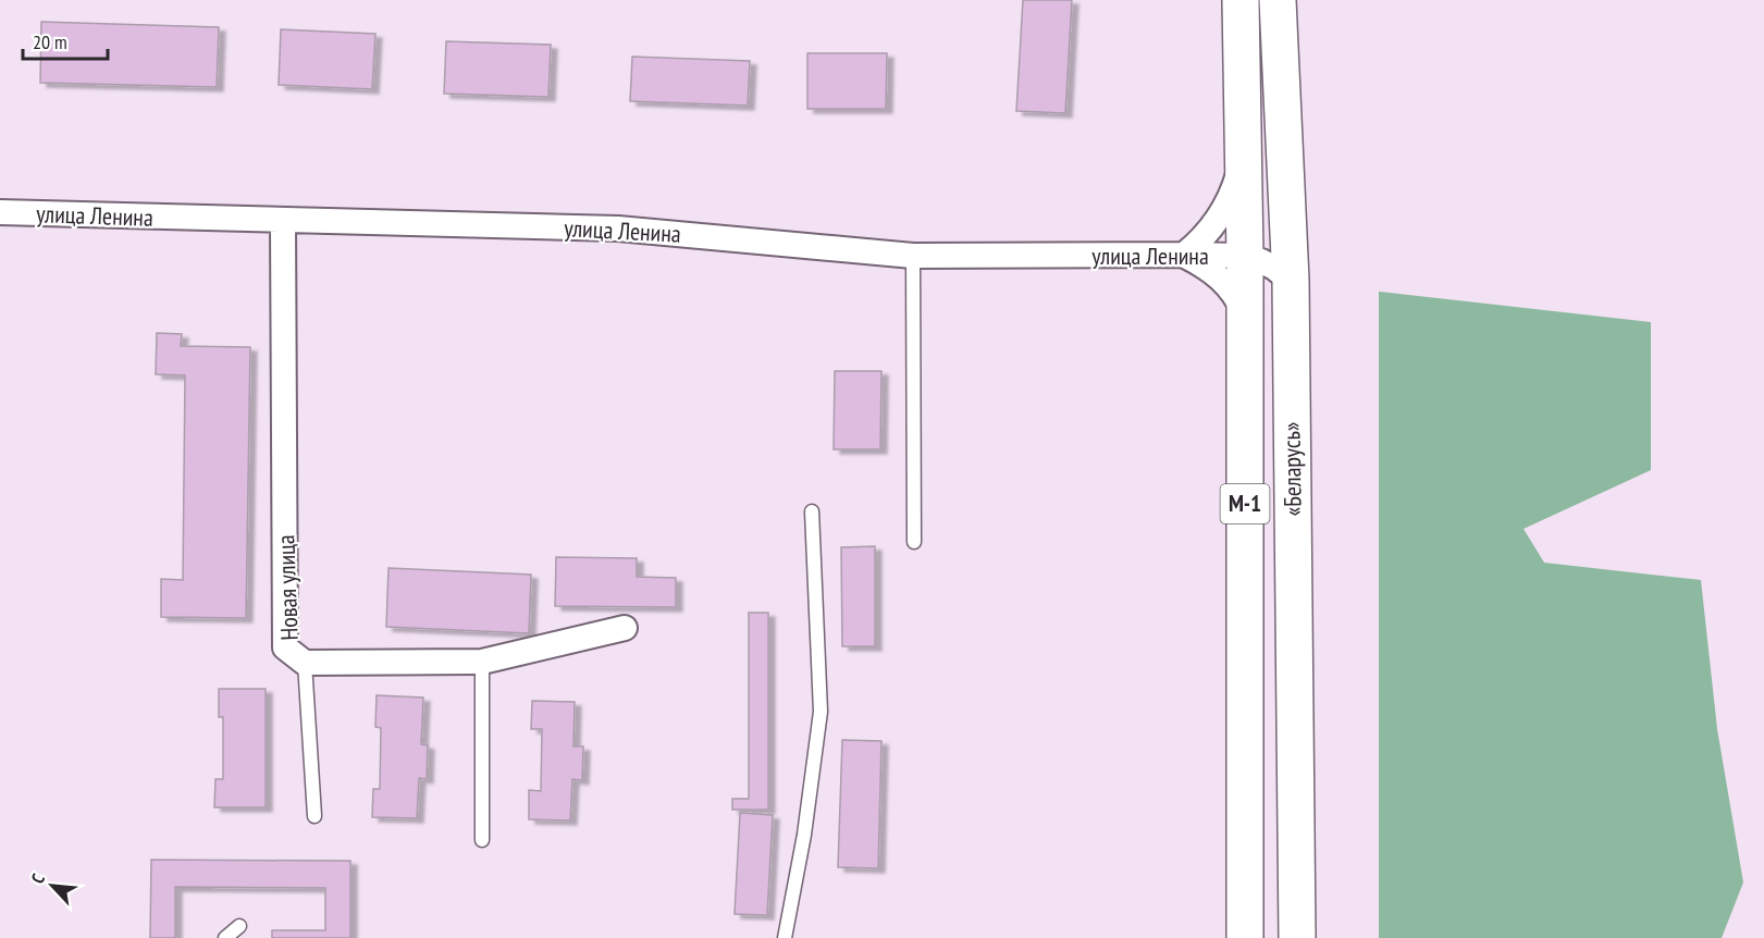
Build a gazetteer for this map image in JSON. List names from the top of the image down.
{
  "streets": {
    "highway": ["«Беларусь»", "М-1"],
    "street": ["улица Ленина", "Новая улица"]
  },
  "crossings": [
    ["улица Ленина", "«Беларусь»"],
    ["улица Ленина", "Новая улица"]
  ],
  "scale_bar": "20 m",
  "north": "top left"
}
